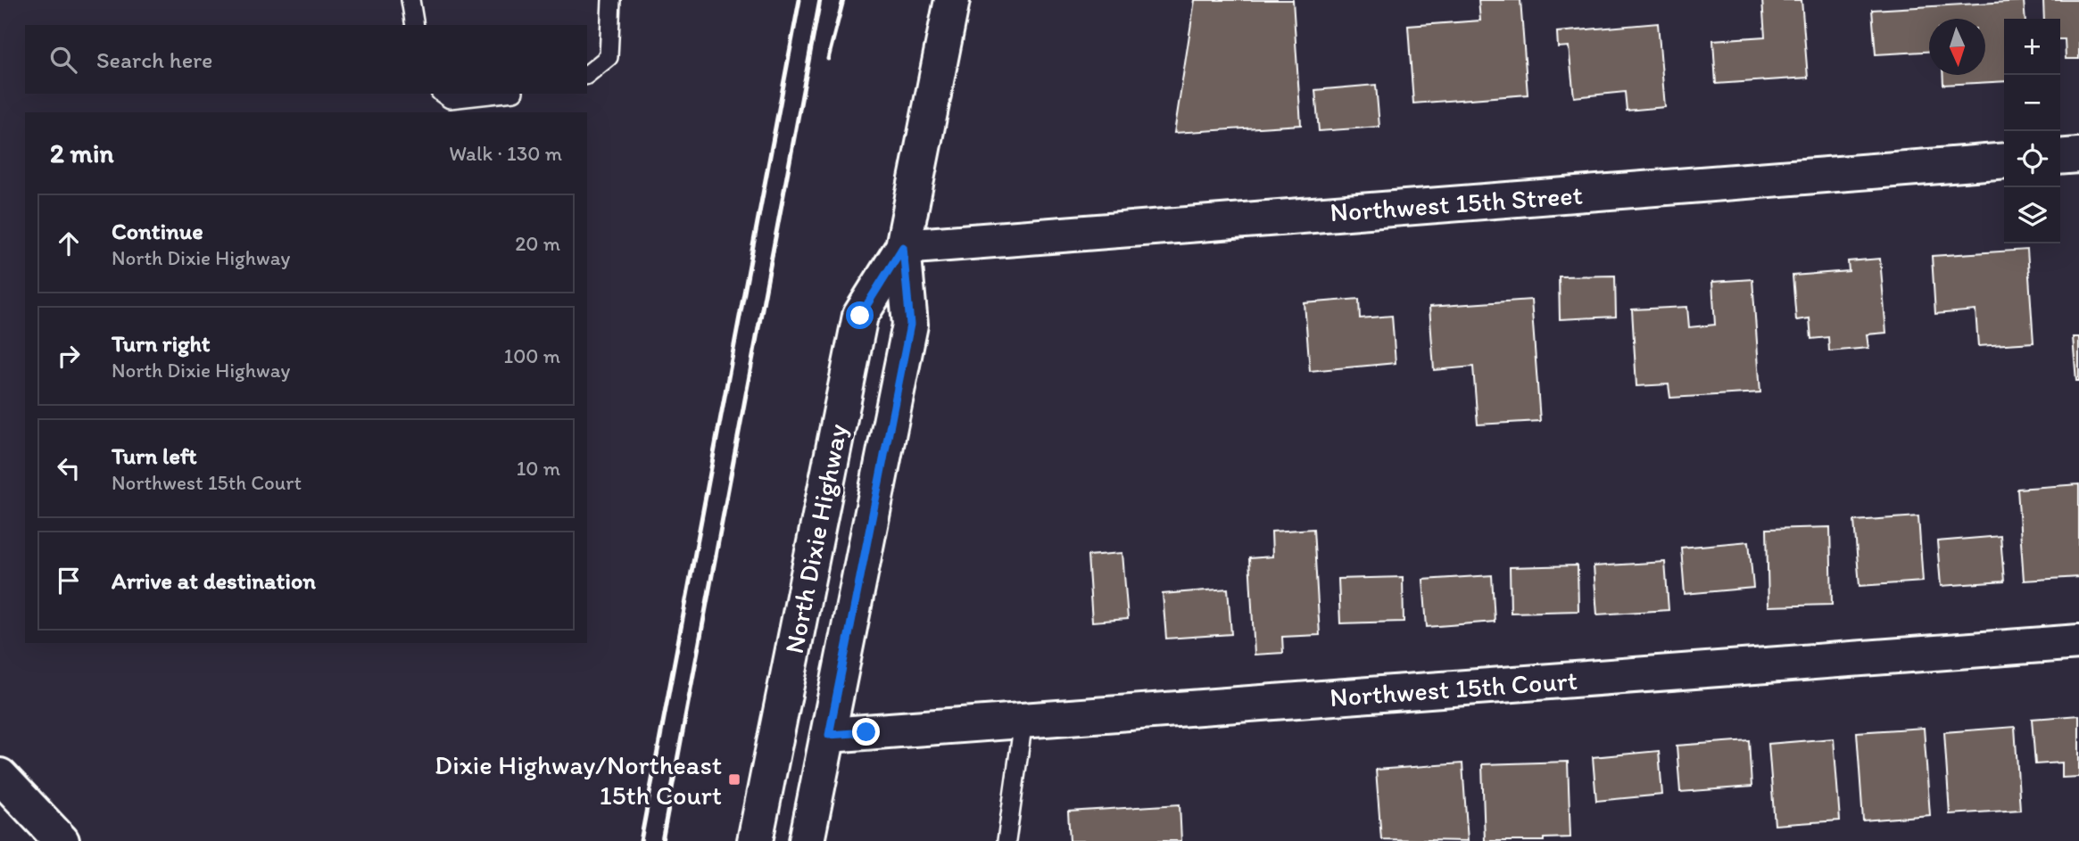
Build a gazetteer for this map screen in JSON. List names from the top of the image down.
{
  "streets": {
    "street": ["Northwest 15th Street", "North Dixie Highway", "Northwest 15th Court"]
  },
  "crossings": [
    ["Northwest 15th Street", "North Dixie Highway"],
    ["North Dixie Highway", "Northwest 15th Court"]
  ],
  "places": {
    "transit": ["Dixie Highway/Northeast 15th Court"]
  },
  "north": "bottom",
  "page": {
    "map_buttons": ["+", "−"],
    "search": "Search here",
    "heading": ["2 min", "Walk · 130 m"],
    "list": [
      ["Continue", "North Dixie Highway", "20 m"],
      ["Turn right", "North Dixie Highway", "100 m"],
      ["Turn left", "Northwest 15th Court", "10 m"],
      "Arrive at destination"
    ]
  }
}
